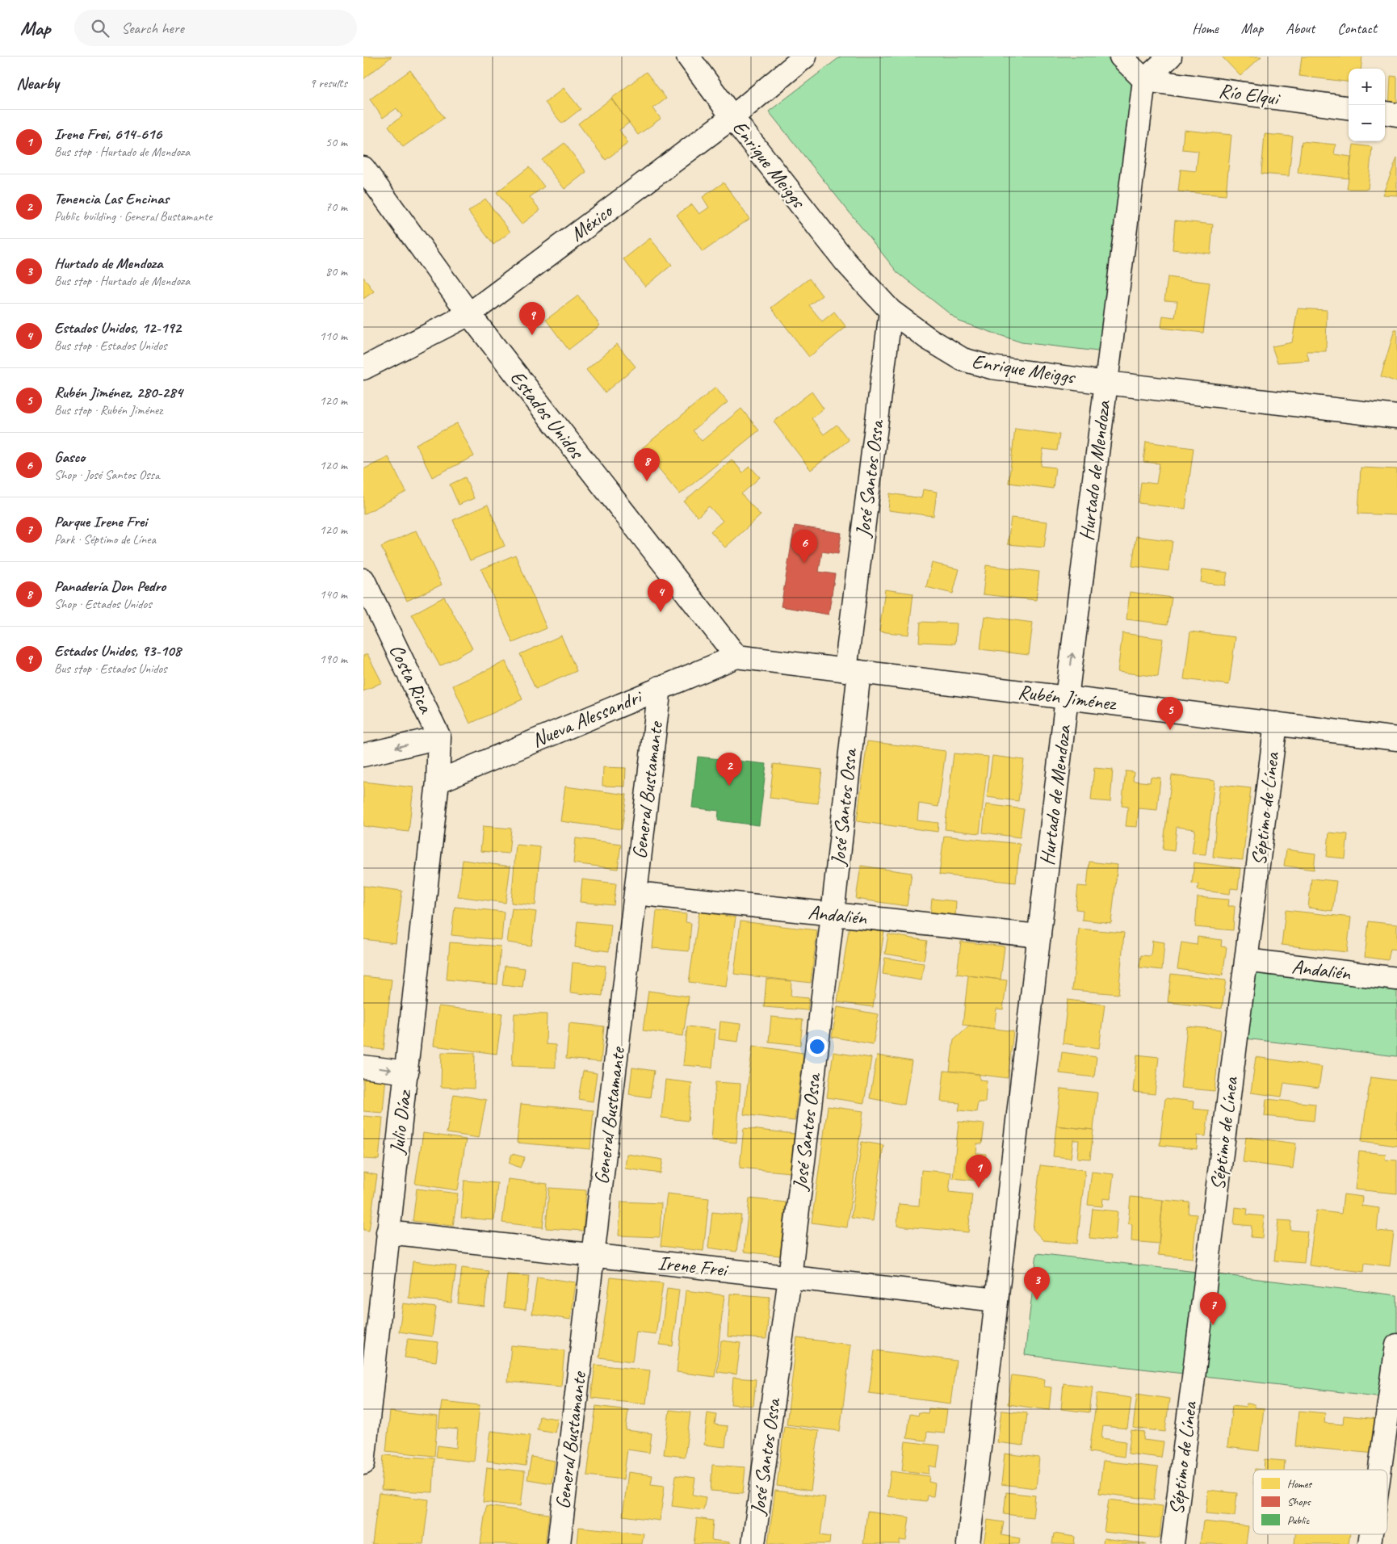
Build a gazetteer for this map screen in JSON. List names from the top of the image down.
{
  "streets": {
    "street": [
      "Río Elqui",
      "Enrique Meiggs",
      "México",
      "Estados Unidos",
      "Hurtado de Mendoza",
      "José Santos Ossa",
      "Costa Rica",
      "Rubén Jiménez",
      "Nueva Alessandri",
      "General Bustamante",
      "Séptimo de Línea",
      "Andalién",
      "Julio Díaz",
      "Irene Frei"
    ]
  },
  "crossings": [
    ["Río Elqui", "Hurtado de Mendoza"],
    ["Enrique Meiggs", "México"],
    ["Enrique Meiggs", "Hurtado de Mendoza"],
    ["Enrique Meiggs", "José Santos Ossa"],
    ["México", "Estados Unidos"],
    ["Estados Unidos", "Rubén Jiménez"],
    ["Estados Unidos", "Nueva Alessandri"],
    ["Hurtado de Mendoza", "Rubén Jiménez"],
    ["Hurtado de Mendoza", "Andalién"],
    ["Hurtado de Mendoza", "Irene Frei"],
    ["José Santos Ossa", "Rubén Jiménez"],
    ["José Santos Ossa", "Andalién"],
    ["José Santos Ossa", "Irene Frei"],
    ["Costa Rica", "Nueva Alessandri"],
    ["Costa Rica", "Julio Díaz"],
    ["Rubén Jiménez", "Nueva Alessandri"],
    ["Rubén Jiménez", "Séptimo de Línea"],
    ["Nueva Alessandri", "General Bustamante"],
    ["Nueva Alessandri", "Julio Díaz"],
    ["General Bustamante", "Andalién"],
    ["General Bustamante", "Irene Frei"],
    ["Séptimo de Línea", "Andalién"],
    ["Julio Díaz", "Irene Frei"]
  ],
  "legend": ["Homes", "Shops", "Public"],
  "page": {
    "header": "Map",
    "search": "Search here",
    "nav": [
      "Home",
      "Map",
      "About",
      "Contact"
    ],
    "heading": ["Nearby", "9 results"],
    "map_buttons": ["+", "−"],
    "list": [
      {
        "mark": "1",
        "name": "Irene Frei, 614-616",
        "note": "Bus stop · Hurtado de Mendoza",
        "value": "50 m"
      },
      {
        "mark": "2",
        "name": "Tenencia Las Encinas",
        "note": "Public building · General Bustamante",
        "value": "70 m"
      },
      {
        "mark": "3",
        "name": "Hurtado de Mendoza",
        "note": "Bus stop · Hurtado de Mendoza",
        "value": "80 m"
      },
      {
        "mark": "4",
        "name": "Estados Unidos, 12-192",
        "note": "Bus stop · Estados Unidos",
        "value": "110 m"
      },
      {
        "mark": "5",
        "name": "Rubén Jiménez, 280-284",
        "note": "Bus stop · Rubén Jiménez",
        "value": "120 m"
      },
      {
        "mark": "6",
        "name": "Gasco",
        "note": "Shop · José Santos Ossa",
        "value": "120 m"
      },
      {
        "mark": "7",
        "name": "Parque Irene Frei",
        "note": "Park · Séptimo de Línea",
        "value": "120 m"
      },
      {
        "mark": "8",
        "name": "Panadería Don Pedro",
        "note": "Shop · Estados Unidos",
        "value": "140 m"
      },
      {
        "mark": "9",
        "name": "Estados Unidos, 93-108",
        "note": "Bus stop · Estados Unidos",
        "value": "190 m"
      }
    ],
    "pins": [
      "9",
      "8",
      "6",
      "4",
      "5",
      "2",
      "1",
      "3",
      "7"
    ]
  }
}
